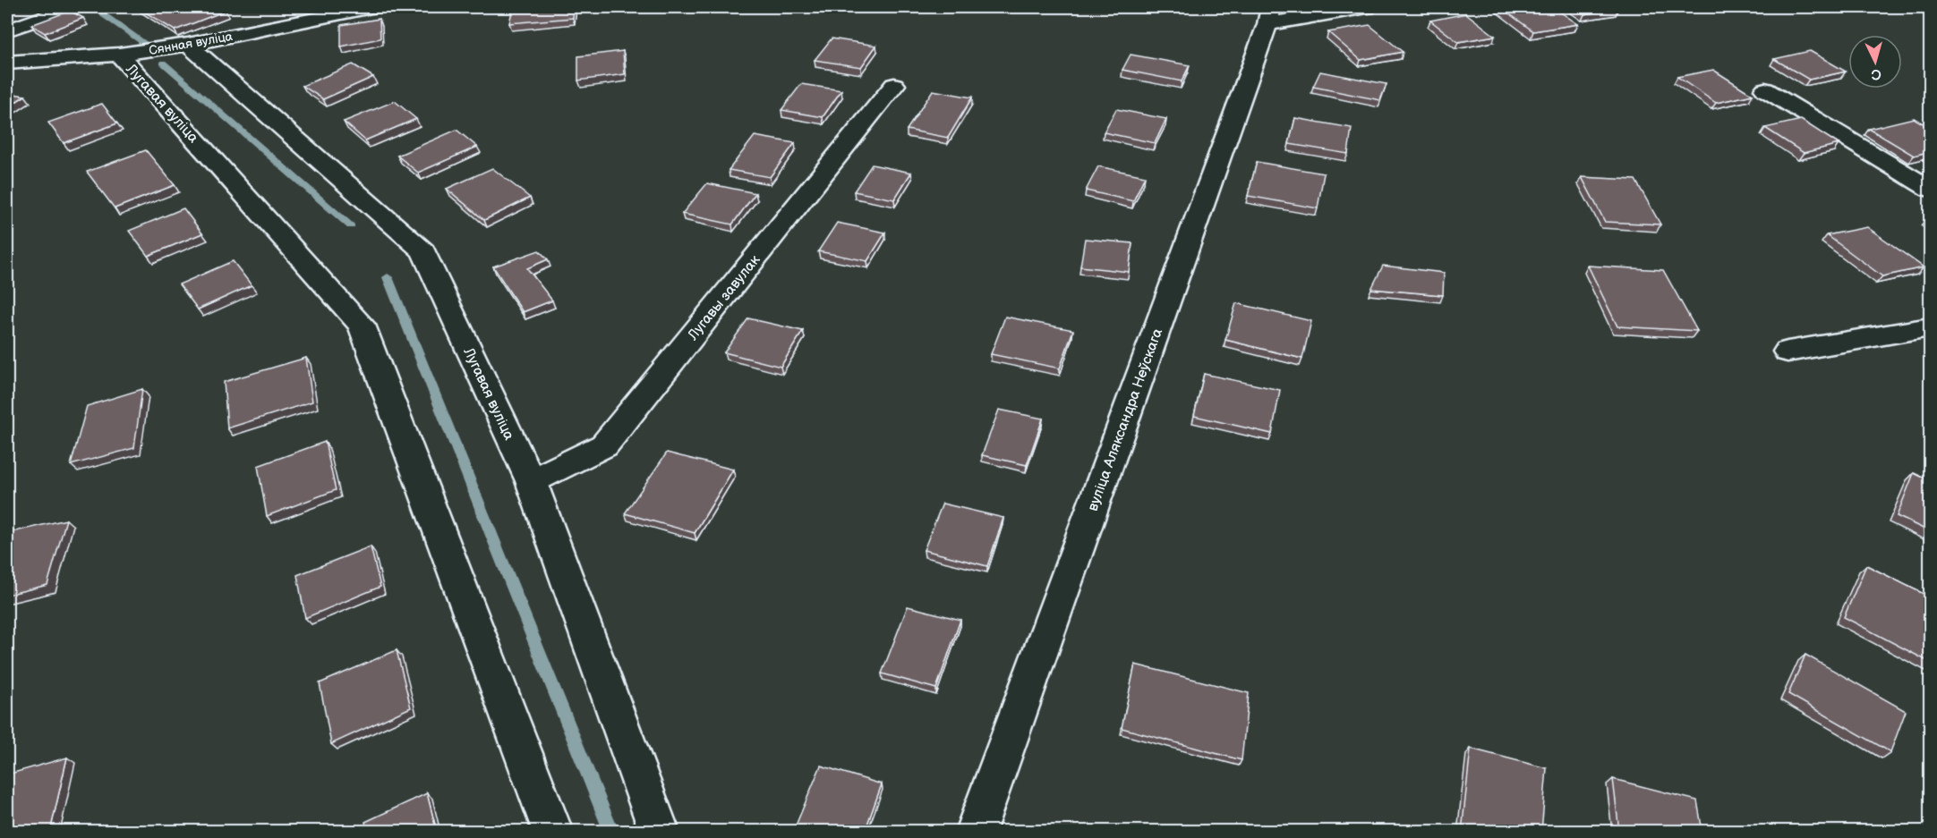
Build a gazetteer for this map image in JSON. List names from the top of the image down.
{
  "streets": {
    "street": [
      "Сянная вуліца",
      "Лугавая вуліца",
      "Лугавы завулак",
      "вуліца Аляксандра Неўскага"
    ]
  },
  "crossings": [
    ["Сянная вуліца", "Лугавая вуліца"],
    ["Лугавая вуліца", "Лугавы завулак"]
  ],
  "north": "bottom"
}
